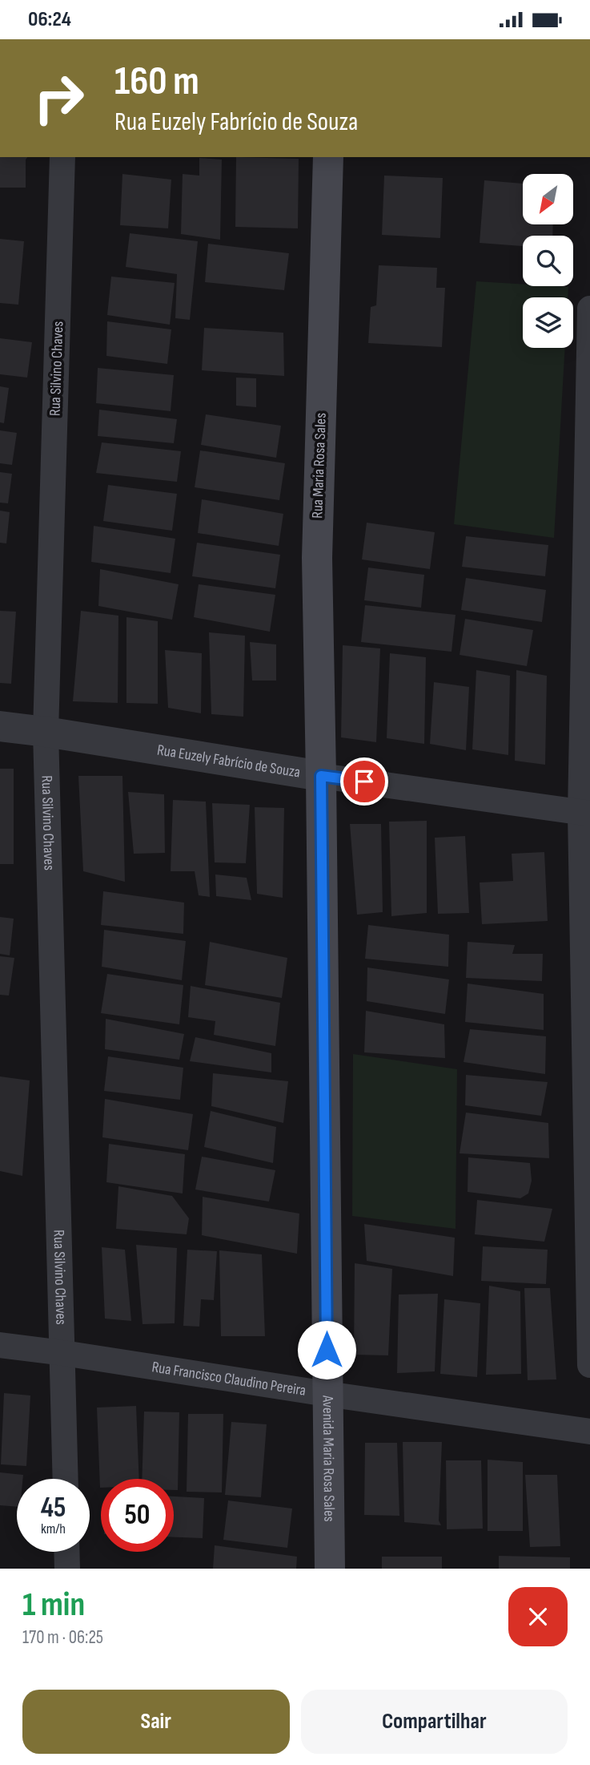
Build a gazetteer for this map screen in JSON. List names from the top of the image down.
{
  "streets": {
    "main road": ["Rua Maria Rosa Sales", "Avenida Maria Rosa Sales"],
    "street": ["Rua Silvino Chaves", "Rua Euzely Fabrício de Souza", "Rua Francisco Claudino Pereira"]
  },
  "crossings": [
    ["Rua Silvino Chaves", "Rua Euzely Fabrício de Souza"],
    ["Rua Silvino Chaves", "Rua Francisco Claudino Pereira"],
    ["Rua Maria Rosa Sales", "Rua Euzely Fabrício de Souza"],
    ["Rua Maria Rosa Sales", "Avenida Maria Rosa Sales"],
    ["Rua Euzely Fabrício de Souza", "Avenida Maria Rosa Sales"],
    ["Rua Francisco Claudino Pereira", "Avenida Maria Rosa Sales"]
  ],
  "north": "bottom left",
  "page": {
    "status": "06:24",
    "turn": ["160 m", "Rua Euzely Fabrício de Souza"],
    "speed": "45 km/h",
    "limit": "50",
    "heading": ["1 min", "170 m · 06:25"],
    "buttons": ["Sair", "Compartilhar"]
  }
}
